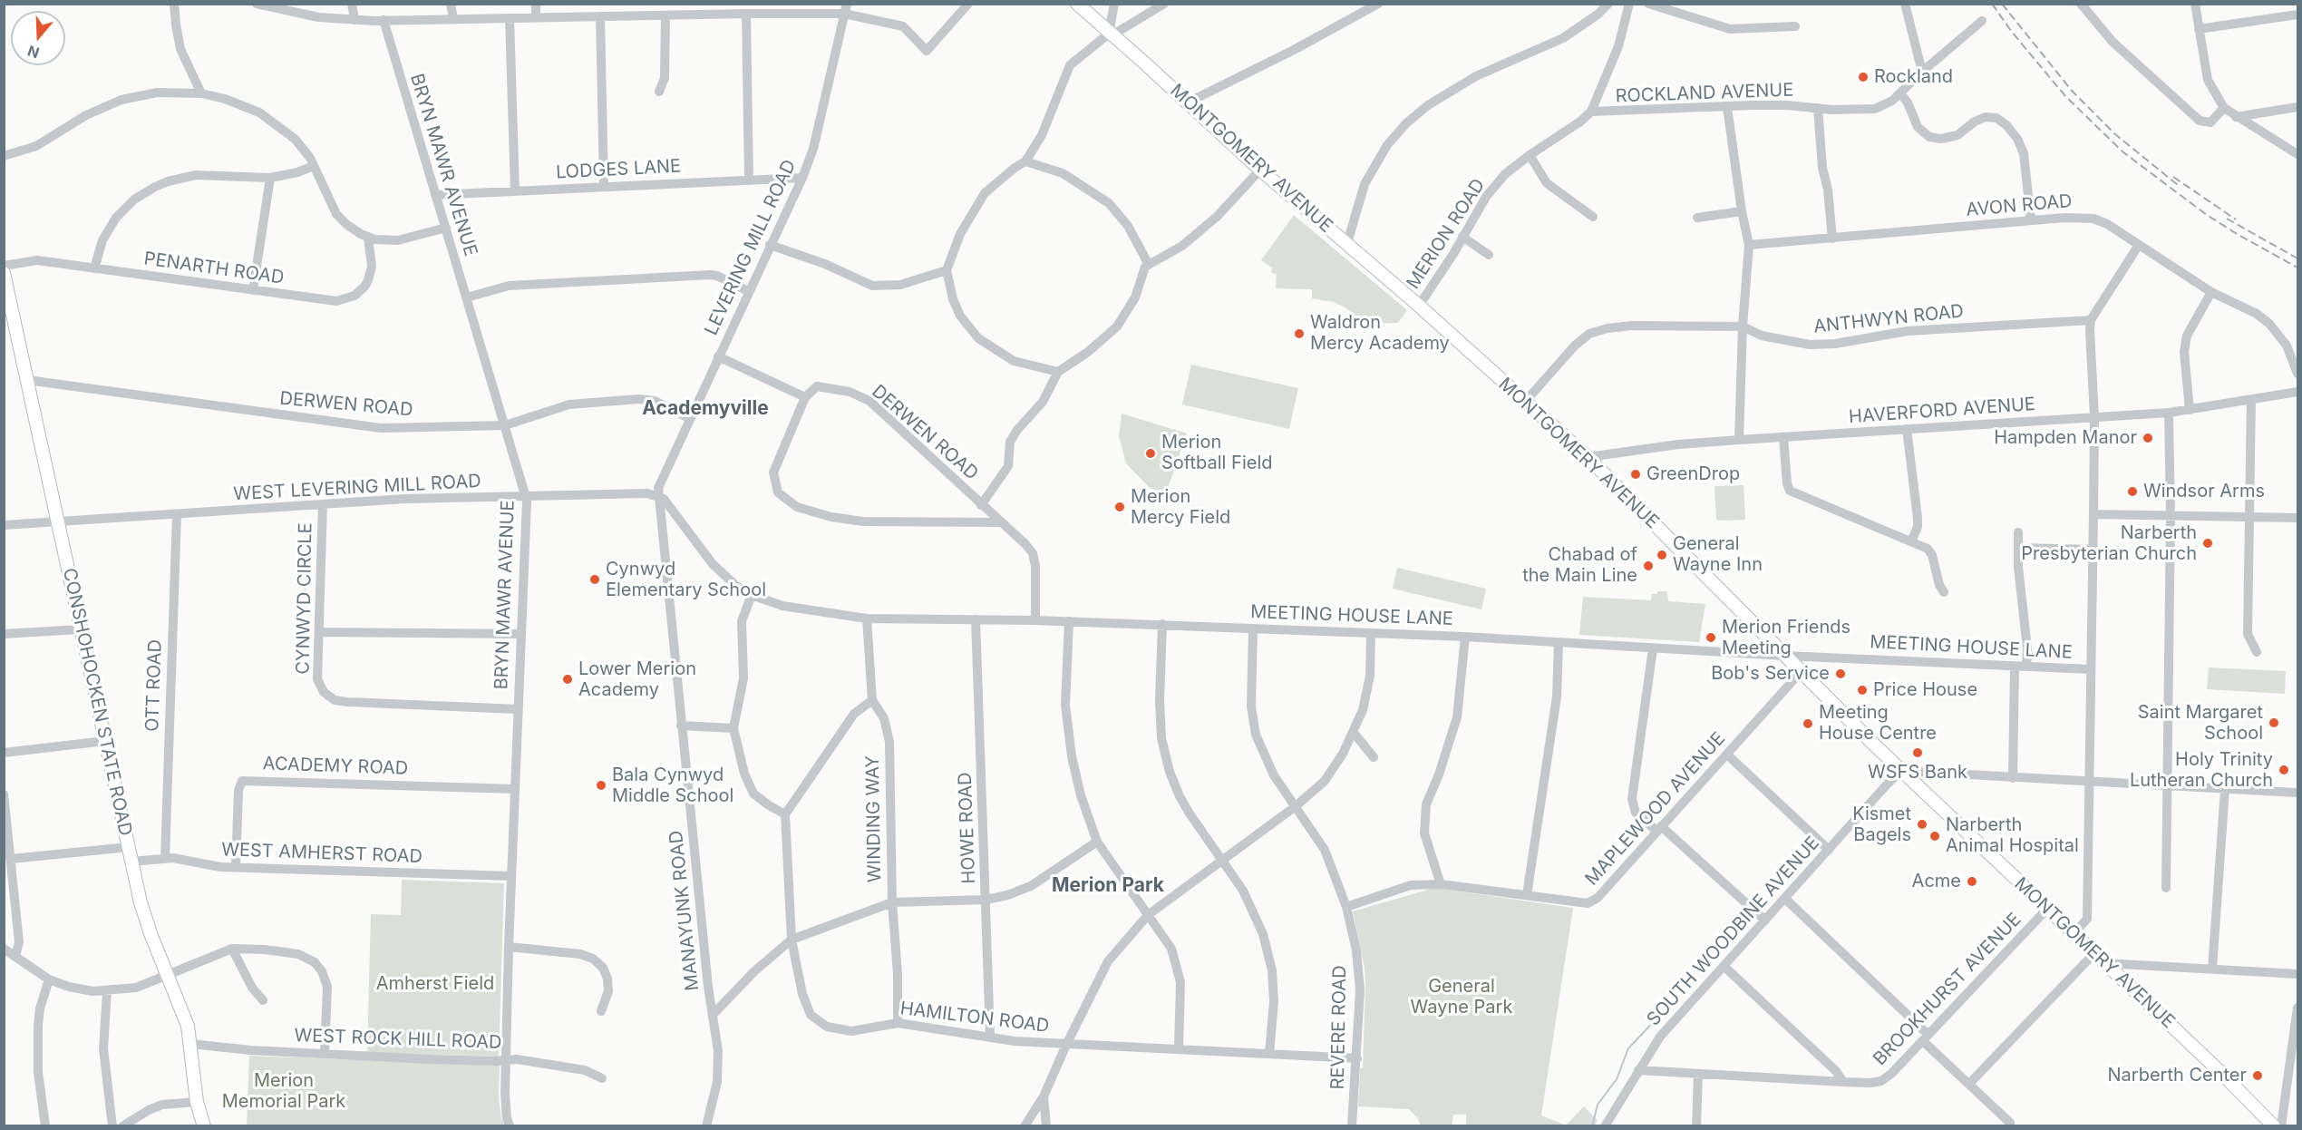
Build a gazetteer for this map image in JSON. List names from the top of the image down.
{
  "streets": {
    "main road": ["MONTGOMERY AVENUE", "CONSHOHOCKEN STATE ROAD"],
    "street": [
      "ROCKLAND AVENUE",
      "BRYN MAWR AVENUE",
      "LODGES LANE",
      "AVON ROAD",
      "MERION ROAD",
      "LEVERING MILL ROAD",
      "PENARTH ROAD",
      "ANTHWYN ROAD",
      "DERWEN ROAD",
      "HAVERFORD AVENUE",
      "WEST LEVERING MILL ROAD",
      "CYNWYD CIRCLE",
      "MEETING HOUSE LANE",
      "OTT ROAD",
      "ACADEMY ROAD",
      "MAPLEWOOD AVENUE",
      "WINDING WAY",
      "HOWE ROAD",
      "WEST AMHERST ROAD",
      "MANAYUNK ROAD",
      "SOUTH WOODBINE AVENUE",
      "BROOKHURST AVENUE",
      "HAMILTON ROAD",
      "REVERE ROAD",
      "WEST ROCK HILL ROAD"
    ]
  },
  "crossings": [
    ["ROCKLAND AVENUE", "MERION ROAD"],
    ["MONTGOMERY AVENUE", "MERION ROAD"],
    ["MONTGOMERY AVENUE", "ANTHWYN ROAD"],
    ["MONTGOMERY AVENUE", "HAVERFORD AVENUE"],
    ["MONTGOMERY AVENUE", "MEETING HOUSE LANE"],
    ["MONTGOMERY AVENUE", "MAPLEWOOD AVENUE"],
    ["MONTGOMERY AVENUE", "SOUTH WOODBINE AVENUE"],
    ["MONTGOMERY AVENUE", "BROOKHURST AVENUE"],
    ["BRYN MAWR AVENUE", "LODGES LANE"],
    ["BRYN MAWR AVENUE", "DERWEN ROAD"],
    ["BRYN MAWR AVENUE", "WEST LEVERING MILL ROAD"],
    ["BRYN MAWR AVENUE", "CYNWYD CIRCLE"],
    ["BRYN MAWR AVENUE", "ACADEMY ROAD"],
    ["BRYN MAWR AVENUE", "WEST AMHERST ROAD"],
    ["BRYN MAWR AVENUE", "WEST ROCK HILL ROAD"],
    ["LODGES LANE", "LEVERING MILL ROAD"],
    ["LEVERING MILL ROAD", "DERWEN ROAD"],
    ["LEVERING MILL ROAD", "WEST LEVERING MILL ROAD"],
    ["LEVERING MILL ROAD", "MEETING HOUSE LANE"],
    ["LEVERING MILL ROAD", "MANAYUNK ROAD"],
    ["DERWEN ROAD", "MEETING HOUSE LANE"],
    ["DERWEN ROAD", "CONSHOHOCKEN STATE ROAD"],
    ["WEST LEVERING MILL ROAD", "CYNWYD CIRCLE"],
    ["WEST LEVERING MILL ROAD", "MEETING HOUSE LANE"],
    ["WEST LEVERING MILL ROAD", "OTT ROAD"],
    ["WEST LEVERING MILL ROAD", "CONSHOHOCKEN STATE ROAD"],
    ["WEST LEVERING MILL ROAD", "MANAYUNK ROAD"],
    ["MEETING HOUSE LANE", "WINDING WAY"],
    ["MEETING HOUSE LANE", "HOWE ROAD"],
    ["MEETING HOUSE LANE", "MANAYUNK ROAD"],
    ["MEETING HOUSE LANE", "REVERE ROAD"],
    ["OTT ROAD", "WEST AMHERST ROAD"],
    ["CONSHOHOCKEN STATE ROAD", "WEST AMHERST ROAD"],
    ["CONSHOHOCKEN STATE ROAD", "WEST ROCK HILL ROAD"],
    ["ACADEMY ROAD", "WEST AMHERST ROAD"],
    ["MAPLEWOOD AVENUE", "REVERE ROAD"],
    ["WINDING WAY", "HAMILTON ROAD"],
    ["HOWE ROAD", "HAMILTON ROAD"],
    ["SOUTH WOODBINE AVENUE", "BROOKHURST AVENUE"],
    ["HAMILTON ROAD", "REVERE ROAD"]
  ],
  "districts": ["Academyville", "Merion Park"],
  "parks": ["Amherst Field", "General Wayne Park", "Merion Memorial Park"],
  "places": [
    "Rockland",
    "Waldron Mercy Academy",
    "Hampden Manor",
    "Merion Softball Field",
    "GreenDrop",
    "Windsor Arms",
    "Merion Mercy Field",
    "Narberth Presbyterian Church",
    "General Wayne Inn",
    "Chabad of the Main Line",
    "Cynwyd Elementary School",
    "Merion Friends Meeting",
    "Bob's Service",
    "Lower Merion Academy",
    "Price House",
    "Saint Margaret School",
    "Meeting House Centre",
    "WSFS Bank",
    "Holy Trinity Lutheran Church",
    "Bala Cynwyd Middle School",
    "Kismet Bagels",
    "Narberth Animal Hospital",
    "Acme",
    "Narberth Center"
  ],
  "north": "bottom"
}
